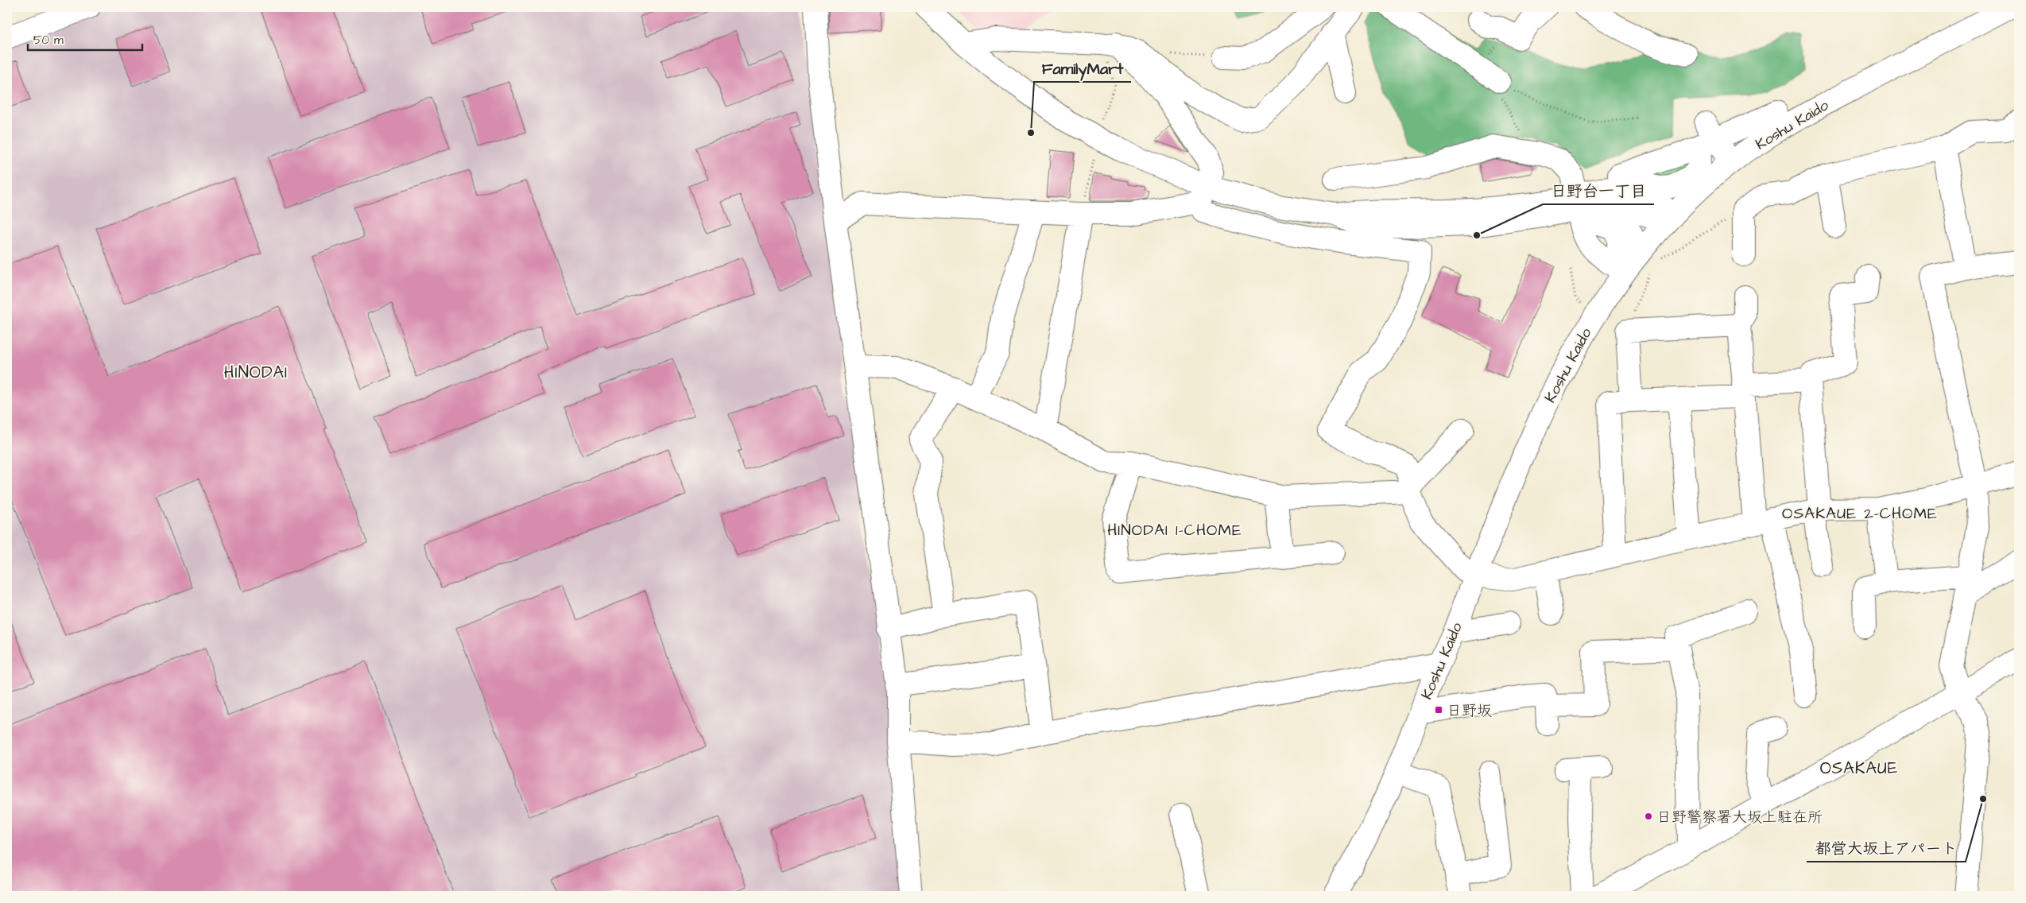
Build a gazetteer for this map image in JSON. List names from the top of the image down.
{
  "streets": {
    "street": ["Koshu Kaido"]
  },
  "districts": [
    "HINODAI",
    "OSAKAUE 2-CHOME",
    "HINODAI 1-CHOME",
    "OSAKAUE"
  ],
  "places": {
    "other": [
      "FamilyMart",
      "日野台一丁目",
      "都営大坂上アパート",
      "日野警察署大坂上駐在所"
    ],
    "transit": ["日野坂"]
  },
  "scale_bar": "50 m"
}
